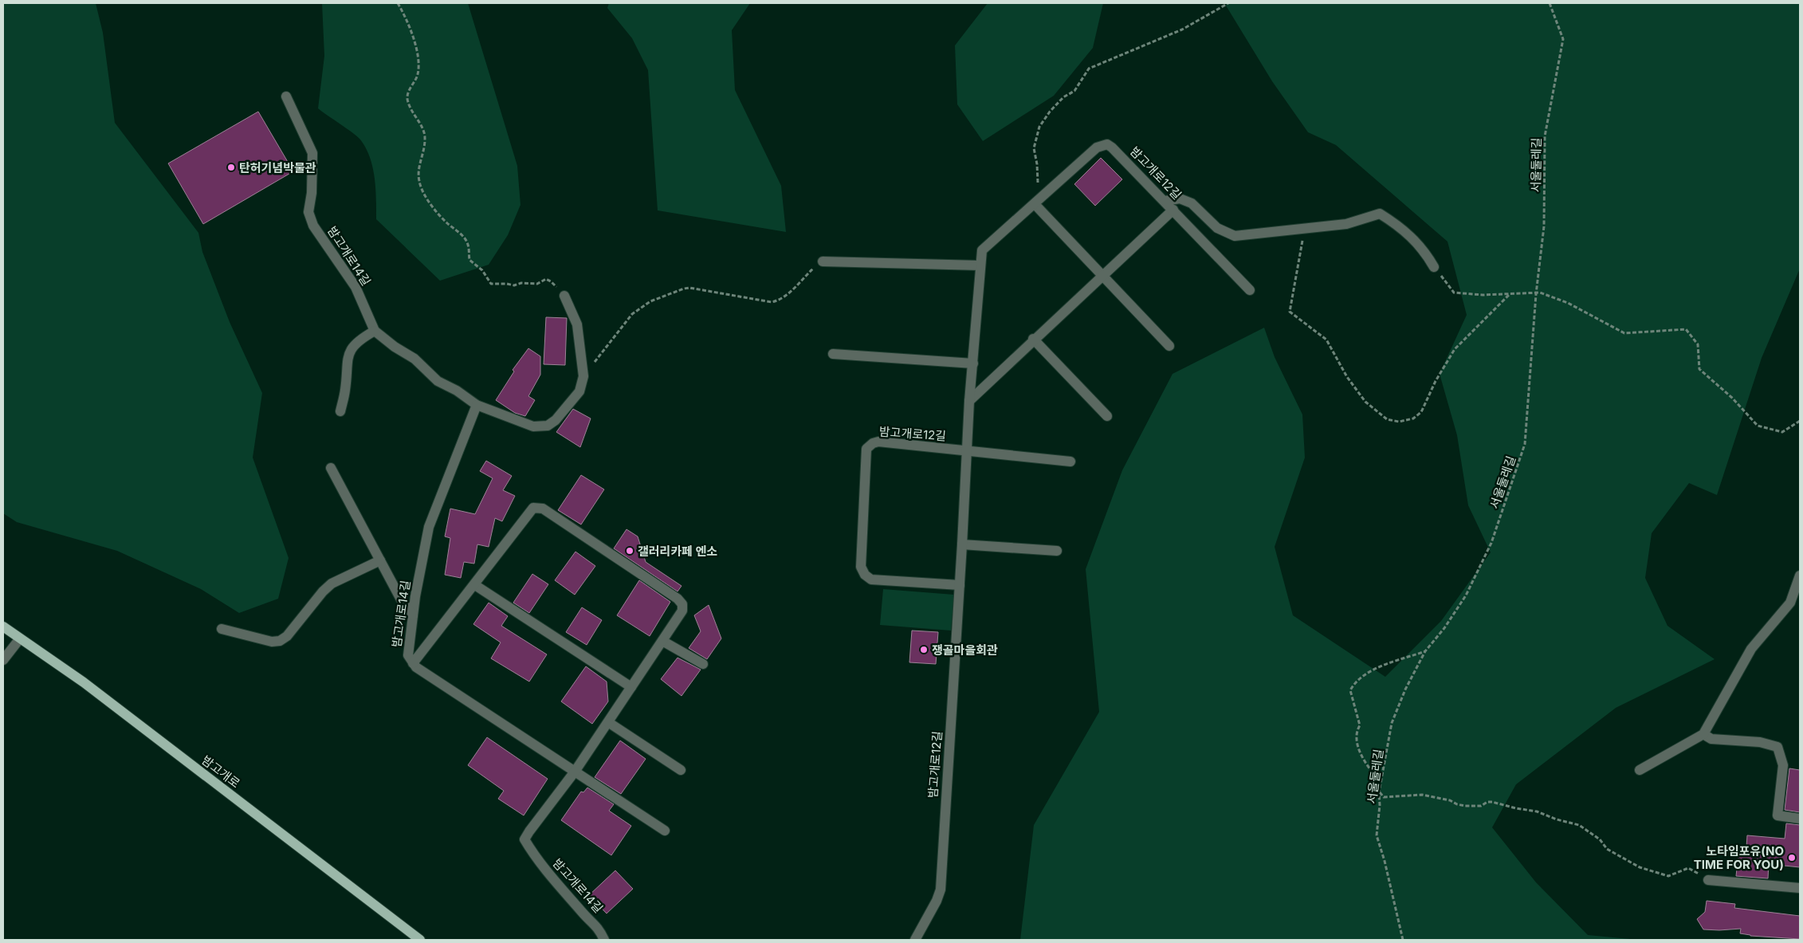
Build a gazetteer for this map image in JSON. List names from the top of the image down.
{
  "streets": {
    "main road": ["밤고개로"],
    "street": ["밤고개로12길", "밤고개로14길"],
    "path": ["서울둘레길"]
  },
  "places": [
    "탄허기념박물관",
    "갤러리카페 엔소",
    "쟁골마을회관",
    "노타임포유(NO TIME FOR YOU)"
  ]
}
